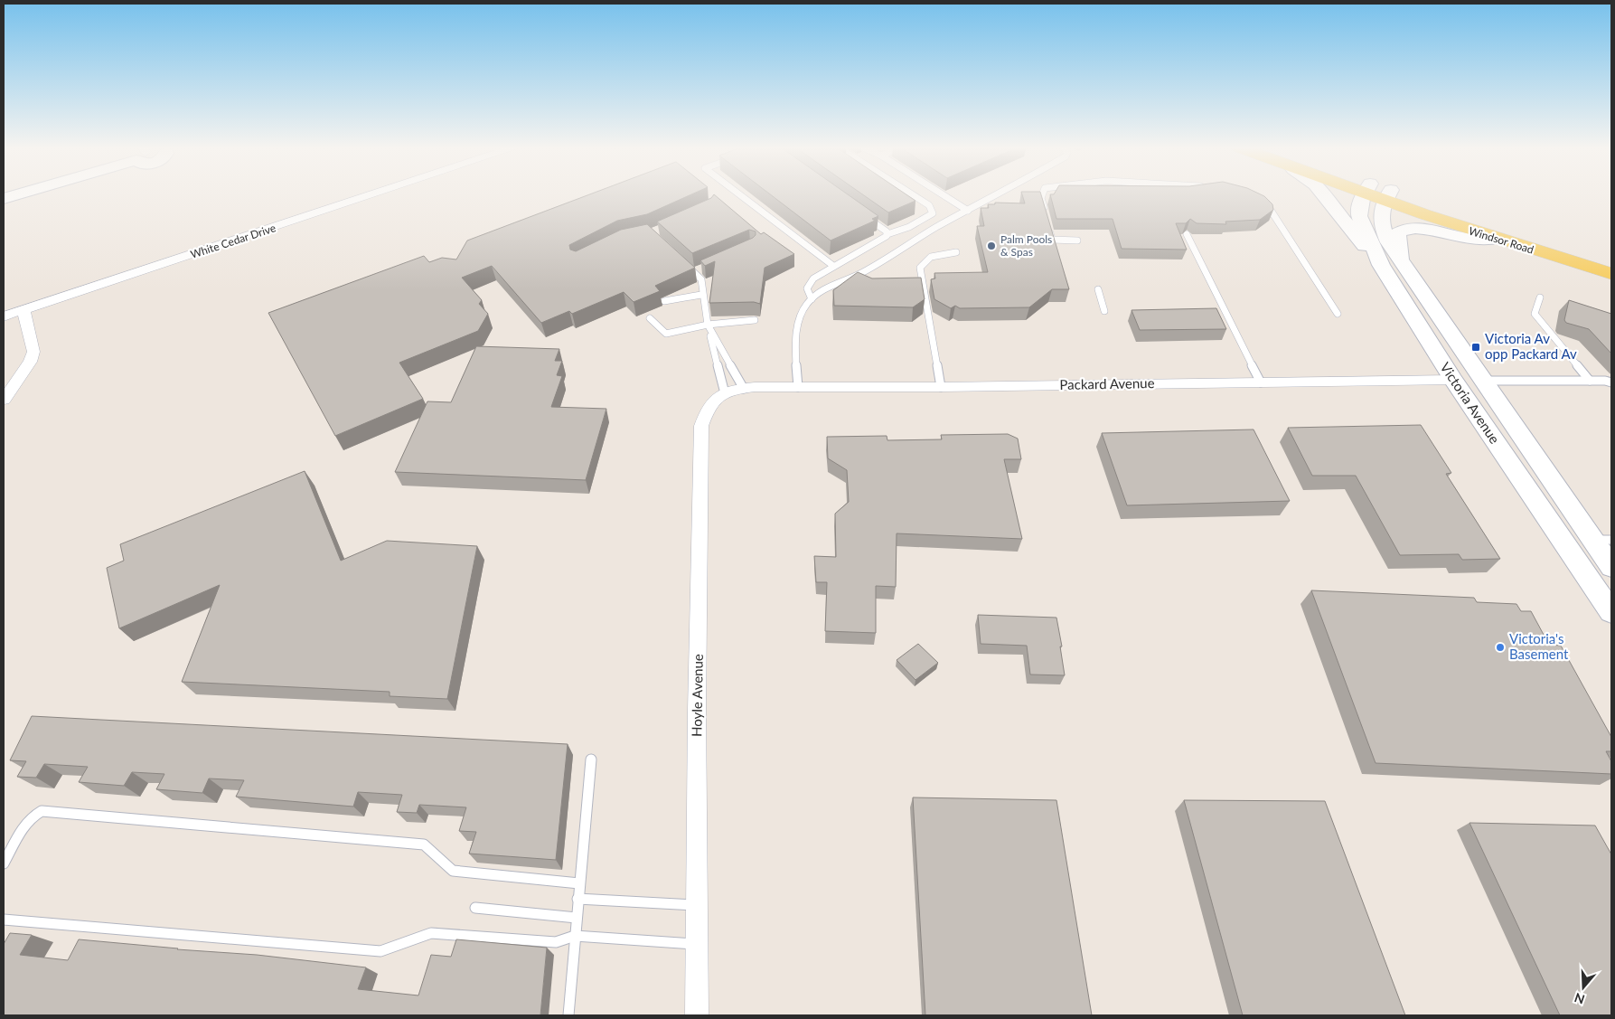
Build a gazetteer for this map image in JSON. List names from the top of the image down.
{
  "streets": {
    "main road": ["Windsor Road", "Packard Avenue", "Victoria Avenue"],
    "street": ["White Cedar Drive", "Hoyle Avenue"]
  },
  "crossings": [
    ["Windsor Road", "Victoria Avenue"],
    ["Packard Avenue", "Victoria Avenue"],
    ["Packard Avenue", "Hoyle Avenue"]
  ],
  "places": {
    "other": ["Palm Pools & Spas", "Victoria's Basement"],
    "transit": ["Victoria Av opp Packard Av"]
  },
  "north": "bottom"
}
